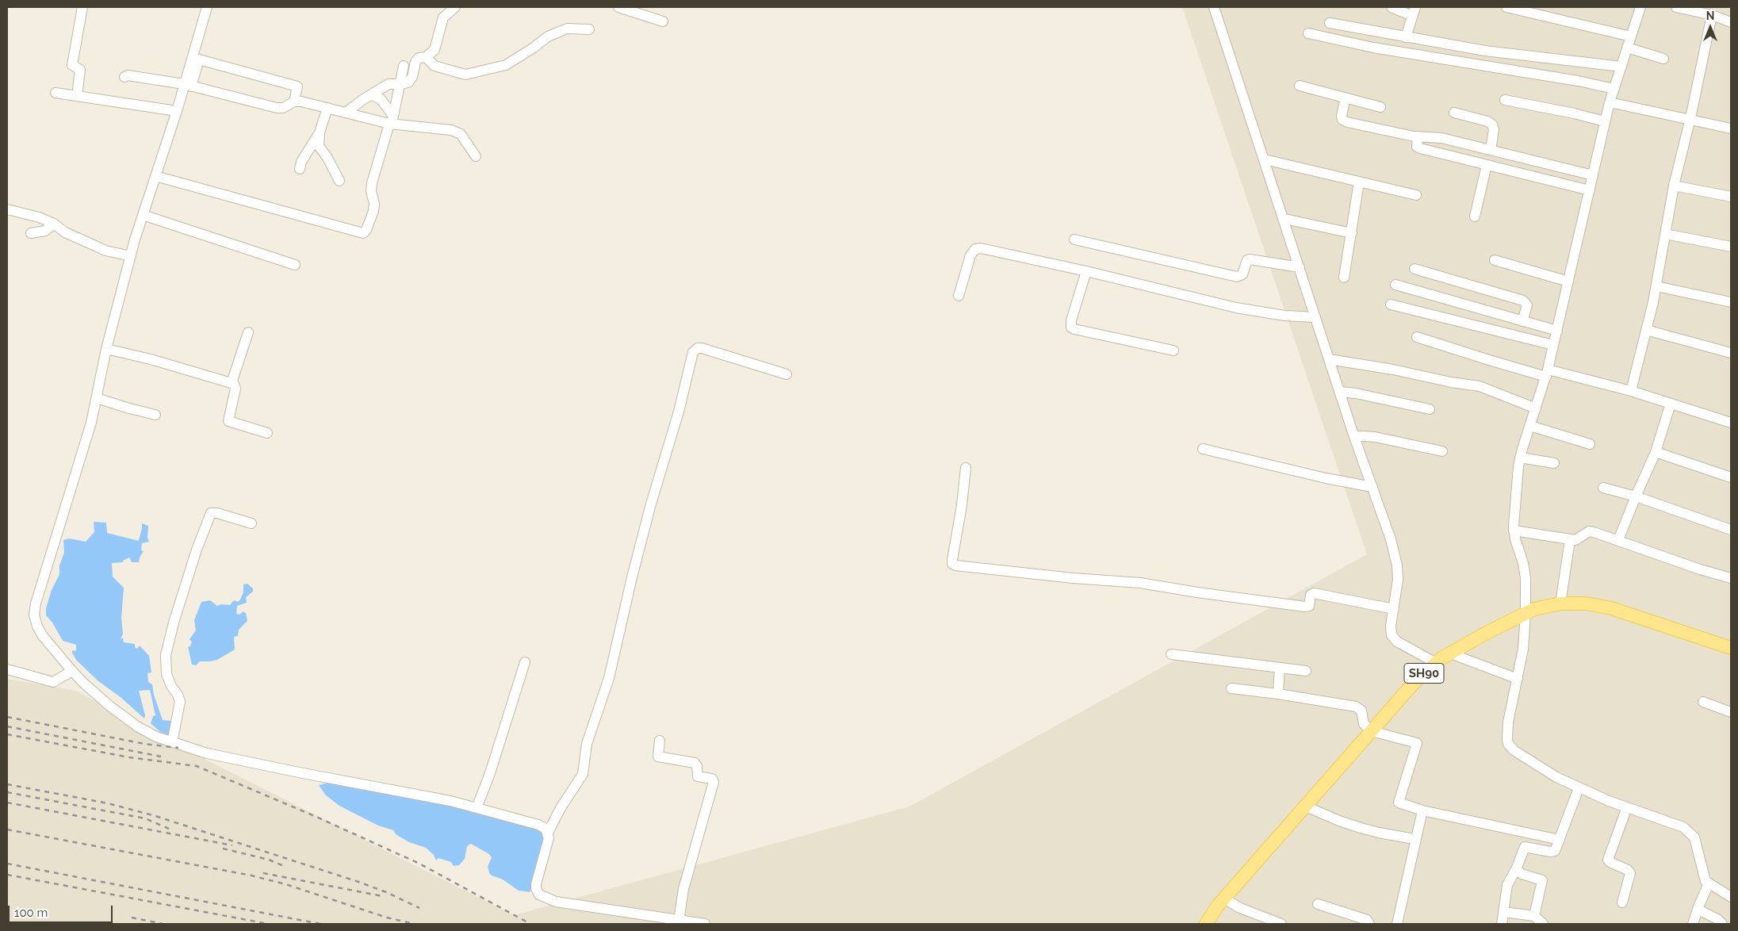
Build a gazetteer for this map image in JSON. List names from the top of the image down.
{
  "streets": {
    "main road": ["SH90"]
  },
  "scale_bar": "100 m",
  "north": "top"
}
